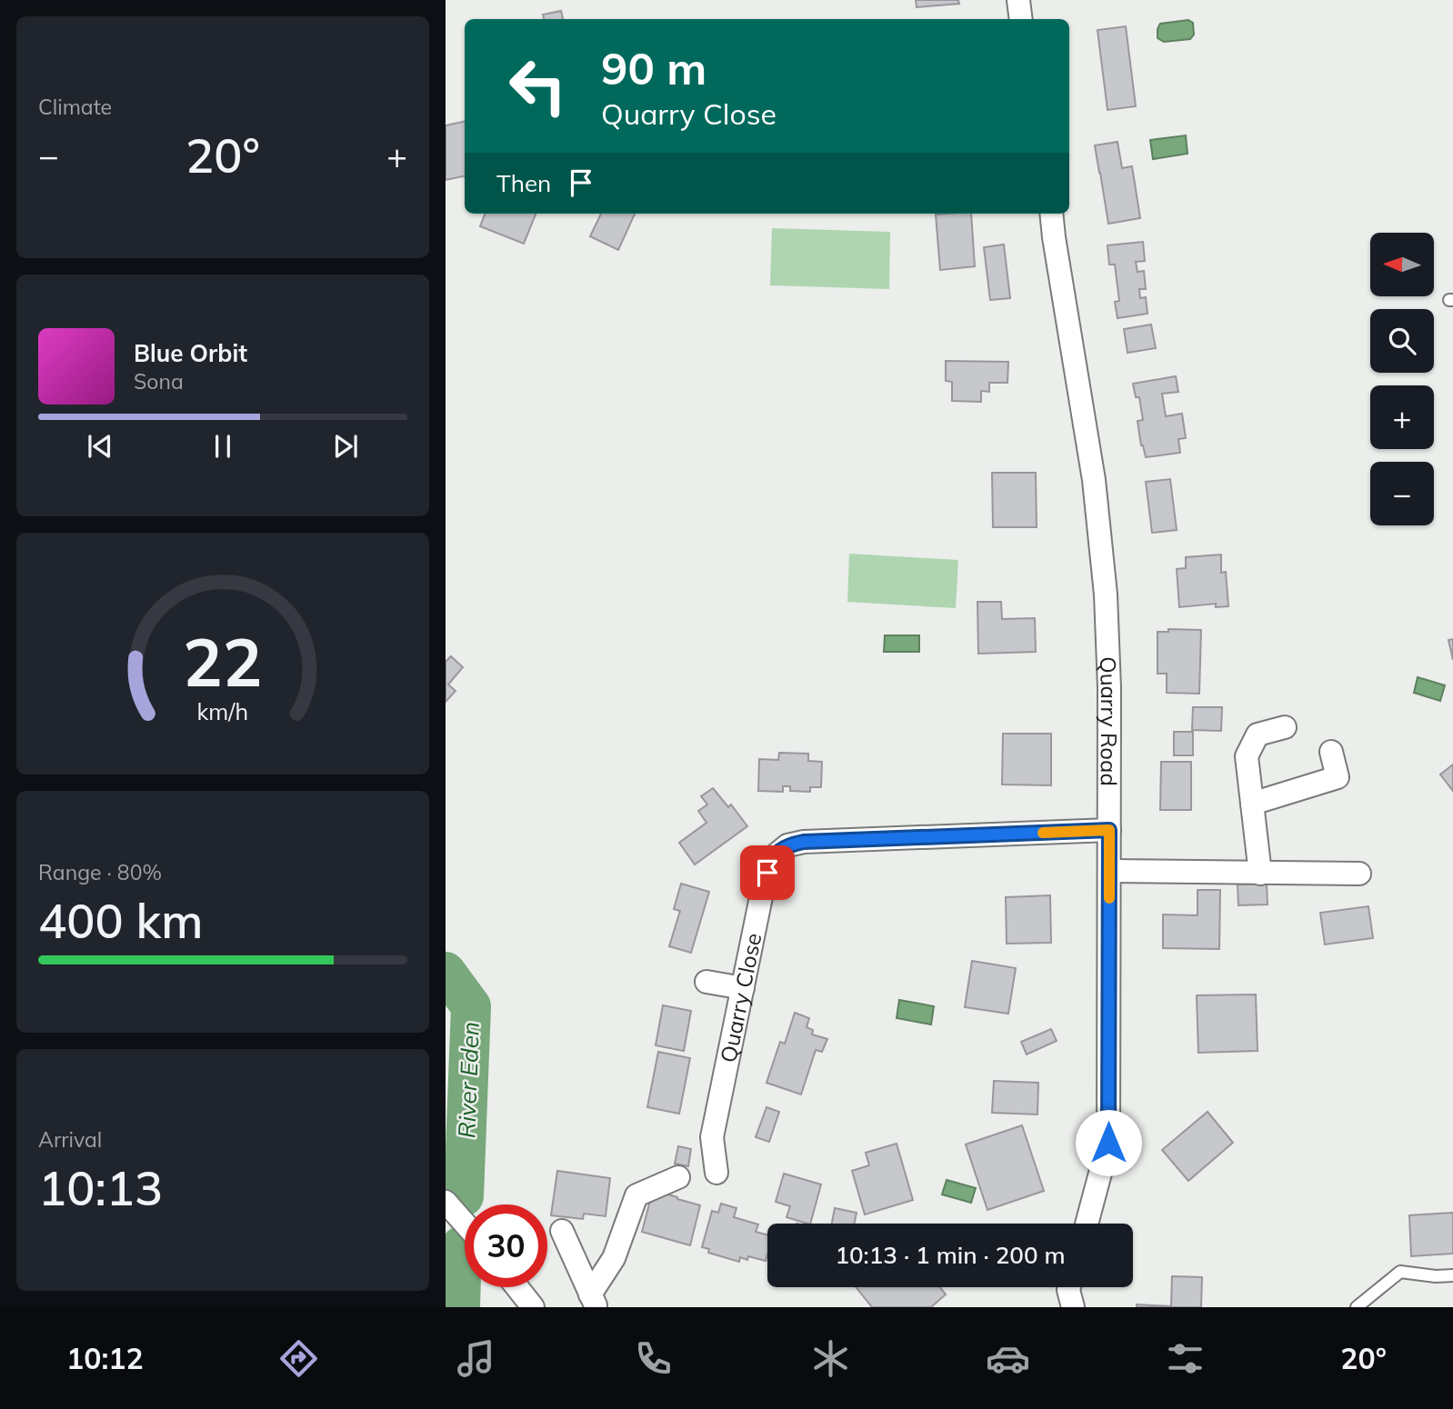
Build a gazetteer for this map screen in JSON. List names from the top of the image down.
{
  "streets": {
    "street": ["Quarry Road", "Quarry Close"]
  },
  "crossings": [
    ["Quarry Road", "Quarry Close"]
  ],
  "water": ["River Eden"],
  "north": "left",
  "page": {
    "tile": [
      "Climate",
      ["Range · 80%", "400 km"],
      ["Arrival", "10:13"]
    ],
    "turn": ["90 m", "Quarry Close"],
    "heat": ["−", "20°", "+"],
    "then": "Then",
    "map_buttons": ["+", "−"],
    "song": ["Blue Orbit", "Sona"],
    "limit": "30",
    "trip": "10:13 · 1 min · 200 m",
    "tabs": ["10:12", "20°"],
    "gauge": ["22", "km/h"]
  }
}
